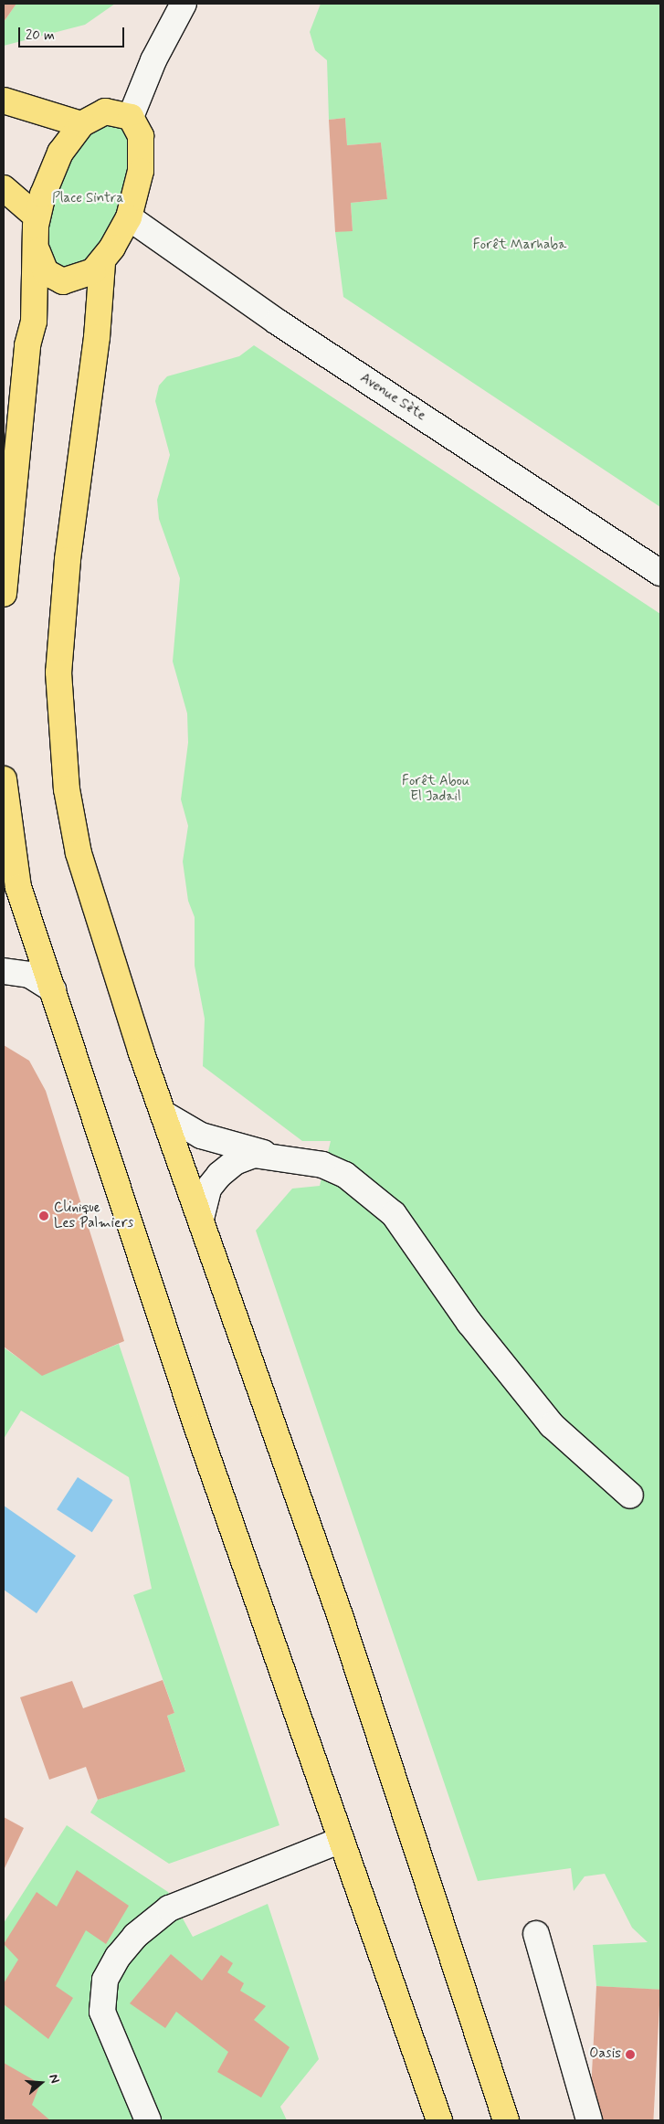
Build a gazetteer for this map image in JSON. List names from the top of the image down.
{
  "streets": {
    "street": ["Avenue Sète"]
  },
  "parks": ["Place Sintra", "Forêt Marhaba", "Forêt Abou El Jadail"],
  "places": ["Clinique Les Palmiers", "Oasis"],
  "scale_bar": "20 m",
  "north": "right"
}
